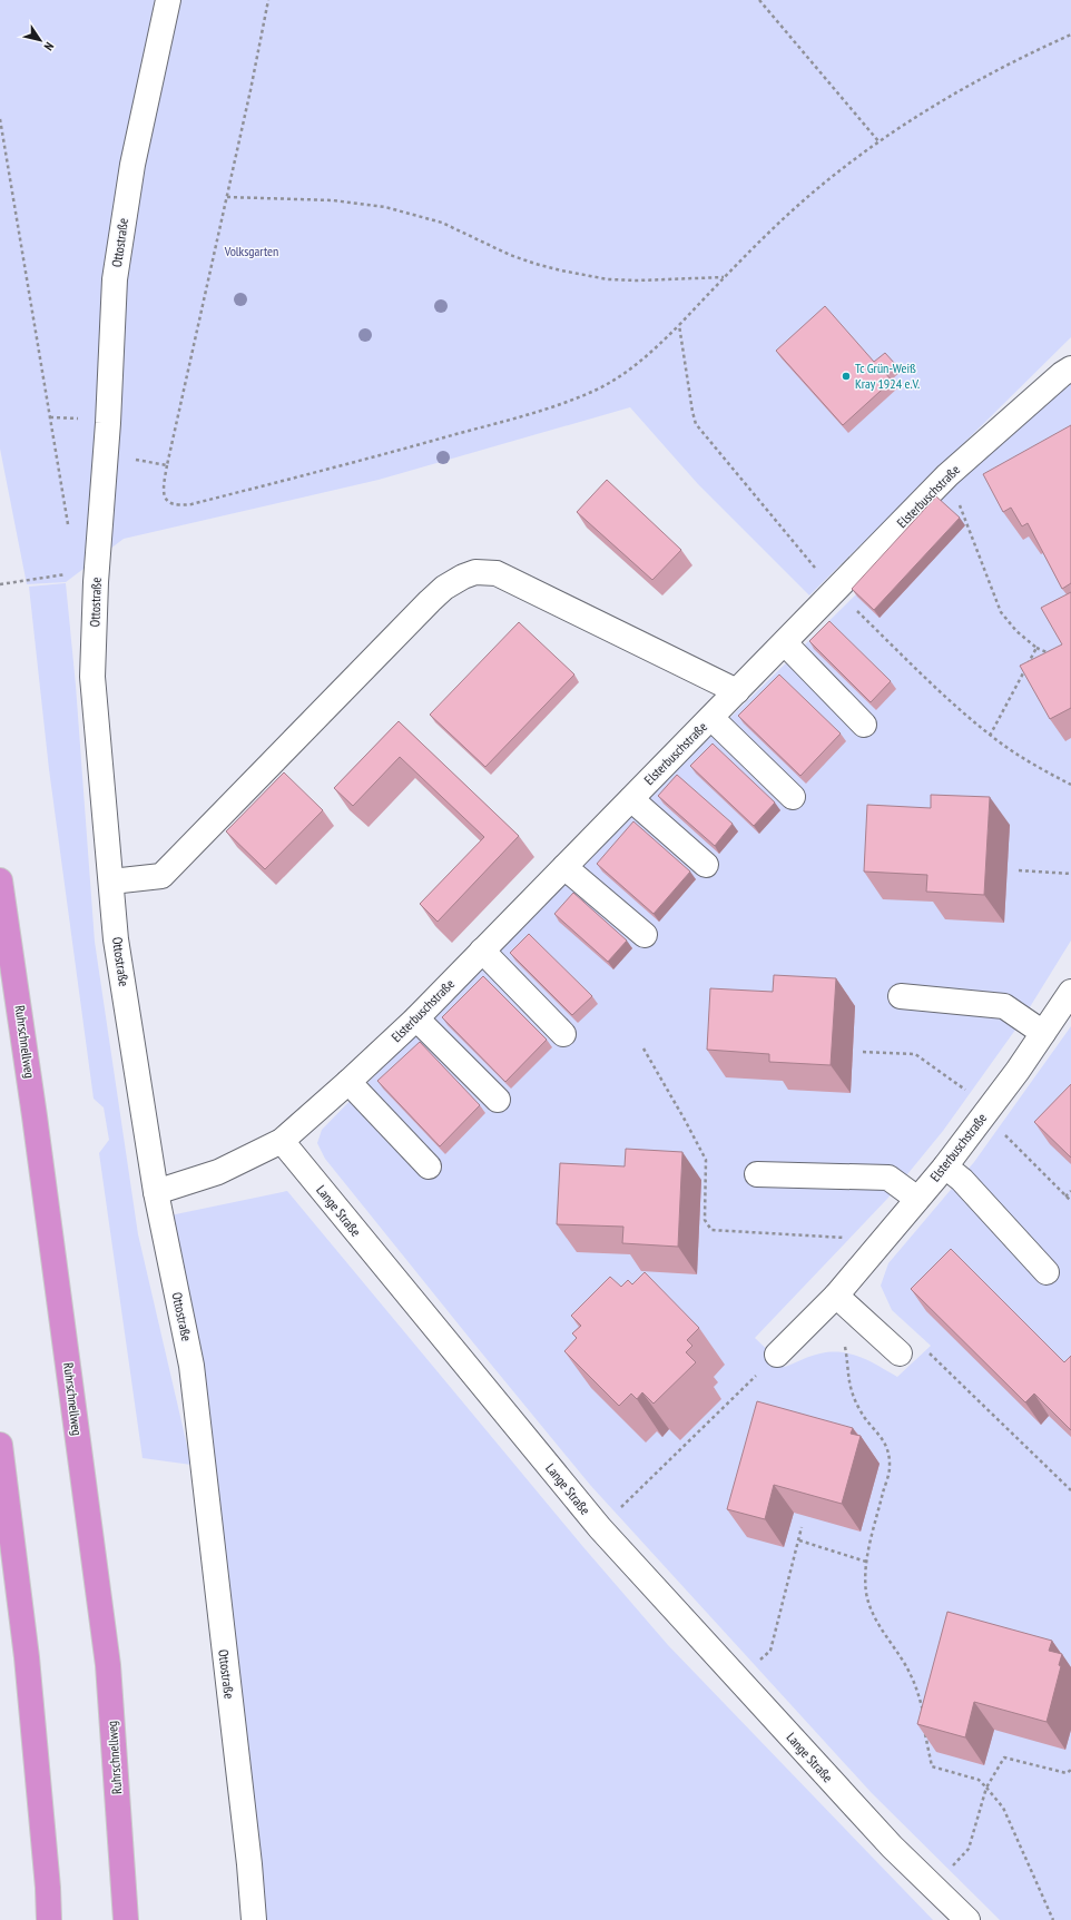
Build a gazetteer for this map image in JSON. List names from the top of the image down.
{
  "streets": {
    "highway": ["Ruhrschnellweg"],
    "street": ["Ottostraße", "Elsterbuschstraße", "Lange Straße"]
  },
  "crossings": [
    ["Elsterbuschstraße", "Lange Straße"]
  ],
  "parks": ["Volksgarten"],
  "places": ["Tc Grün-Weiß Kray 1924 e.V."],
  "north": "bottom right"
}
